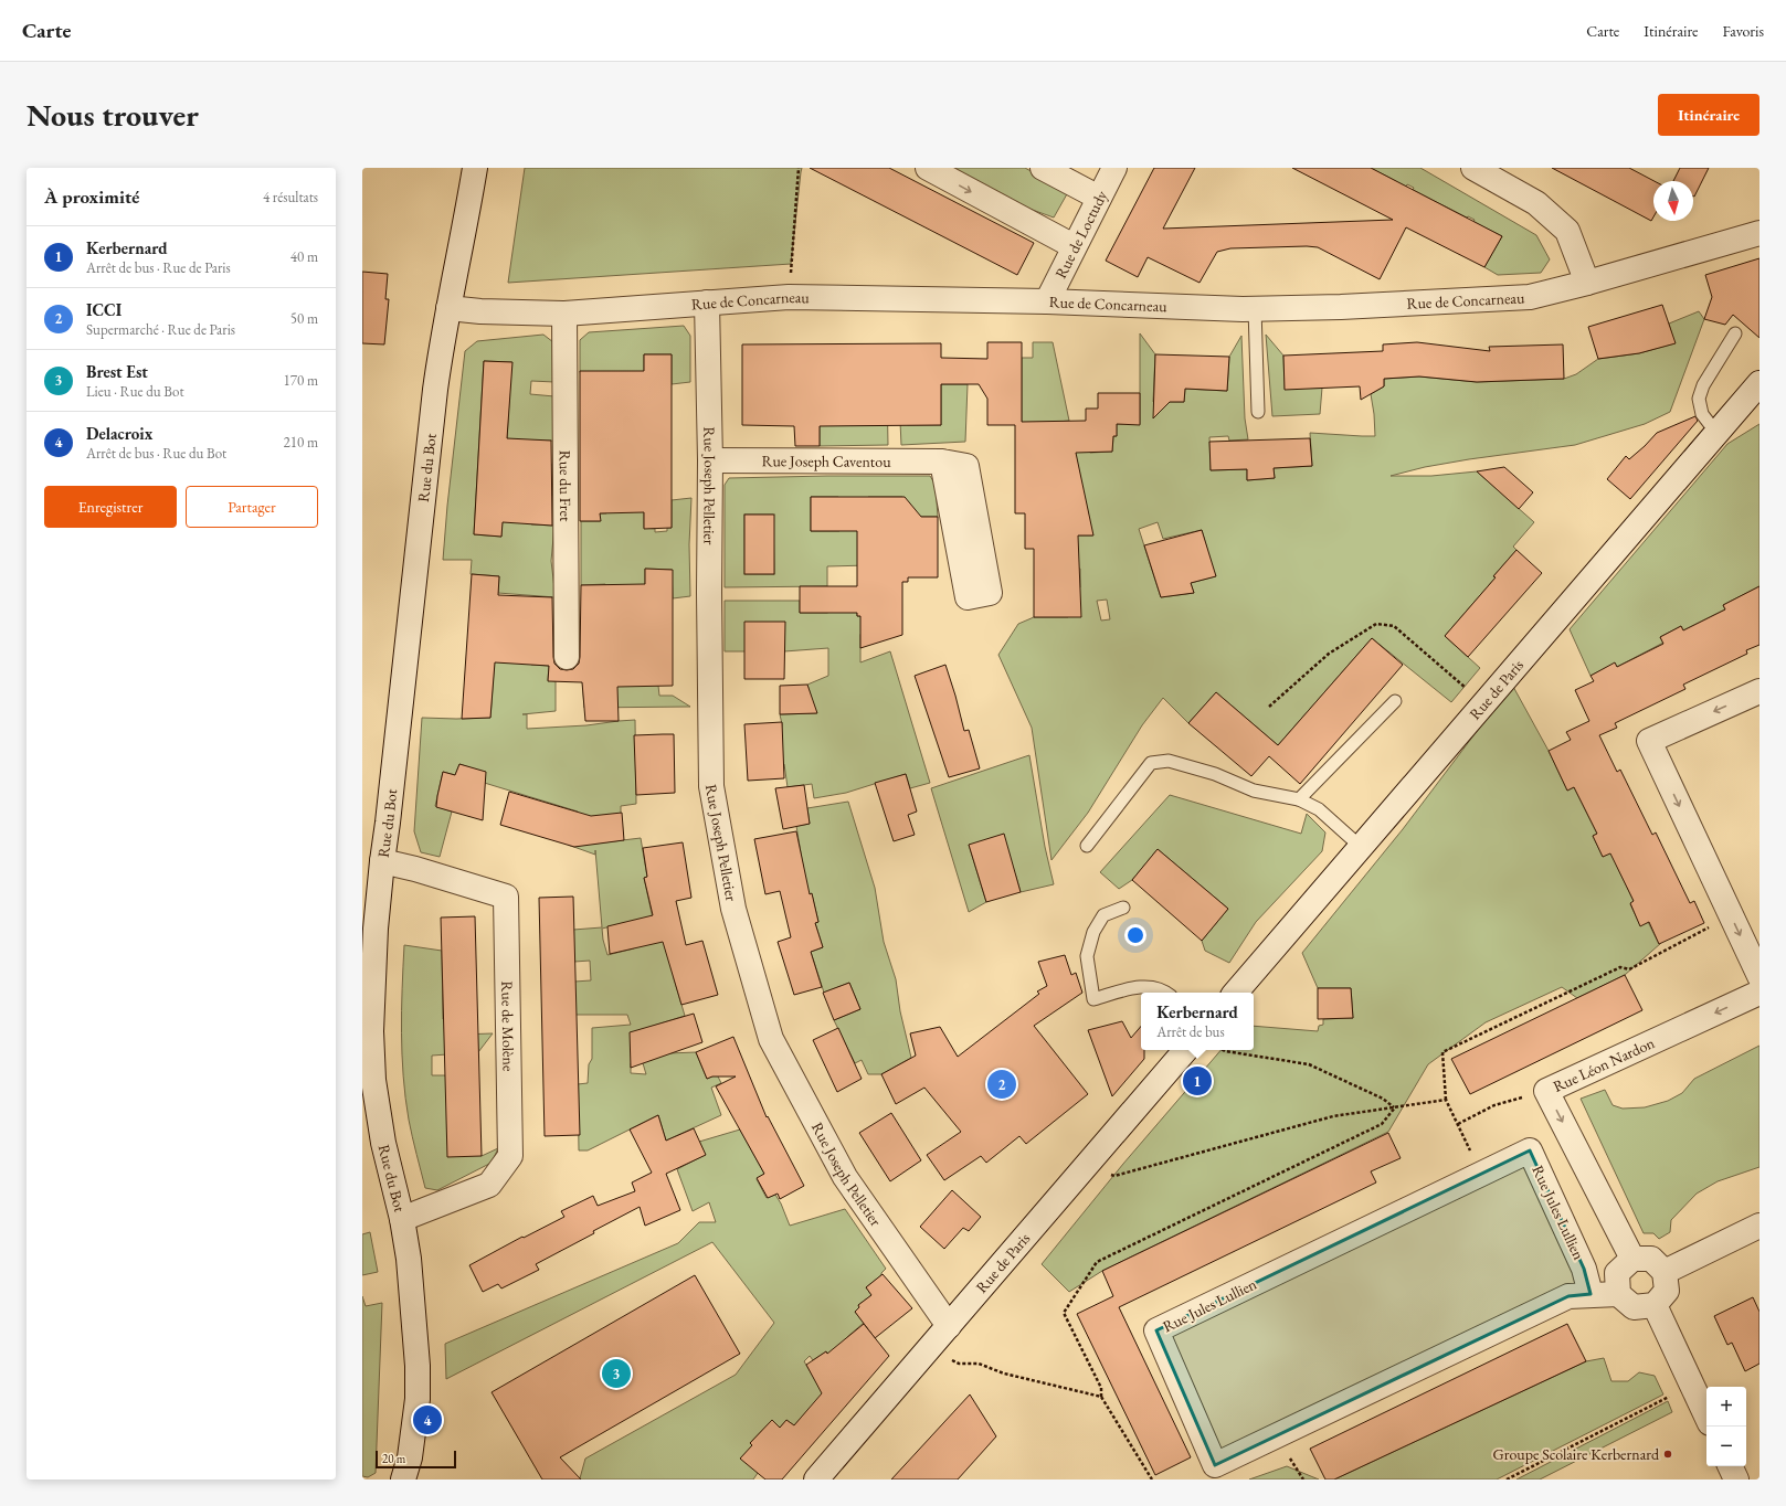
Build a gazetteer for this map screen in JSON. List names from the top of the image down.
{
  "streets": {
    "street": [
      "Rue de Loctudy",
      "Rue de Concarneau",
      "Rue Joseph Caventou",
      "Rue du Bot",
      "Rue du Fret",
      "Rue Joseph Pelletier",
      "Rue de Paris",
      "Rue de Molène",
      "Rue Léon Nardon",
      "Rue Jules Lullien"
    ]
  },
  "crossings": [
    ["Rue de Loctudy", "Rue de Concarneau"],
    ["Rue de Concarneau", "Rue du Bot"],
    ["Rue de Concarneau", "Rue du Fret"],
    ["Rue de Concarneau", "Rue Joseph Pelletier"],
    ["Rue Joseph Caventou", "Rue Joseph Pelletier"],
    ["Rue du Bot", "Rue de Molène"],
    ["Rue Joseph Pelletier", "Rue de Paris"],
    ["Rue Léon Nardon", "Rue Jules Lullien"]
  ],
  "places": ["Groupe Scolaire Kerbernard"],
  "scale_bar": "20 m",
  "north": "bottom",
  "page": {
    "header": "Carte",
    "nav": ["Carte", "Itinéraire", "Favoris"],
    "buttons": [
      "Itinéraire",
      ["Enregistrer", "Partager"]
    ],
    "title": "Nous trouver",
    "heading": ["À proximité", "4 résultats"],
    "list": [
      {
        "mark": "1",
        "name": "Kerbernard",
        "note": "Arrêt de bus · Rue de Paris",
        "value": "40 m"
      },
      {
        "mark": "2",
        "name": "ICCI",
        "note": "Supermarché · Rue de Paris",
        "value": "50 m"
      },
      {
        "mark": "3",
        "name": "Brest Est",
        "note": "Lieu · Rue du Bot",
        "value": "170 m"
      },
      {
        "mark": "4",
        "name": "Delacroix",
        "note": "Arrêt de bus · Rue du Bot",
        "value": "210 m"
      }
    ],
    "popup": ["Kerbernard", "Arrêt de bus"],
    "pins": [
      "1",
      "2",
      "3",
      "4"
    ],
    "map_buttons": ["+", "−"],
    "scale": "20 m"
  }
}
